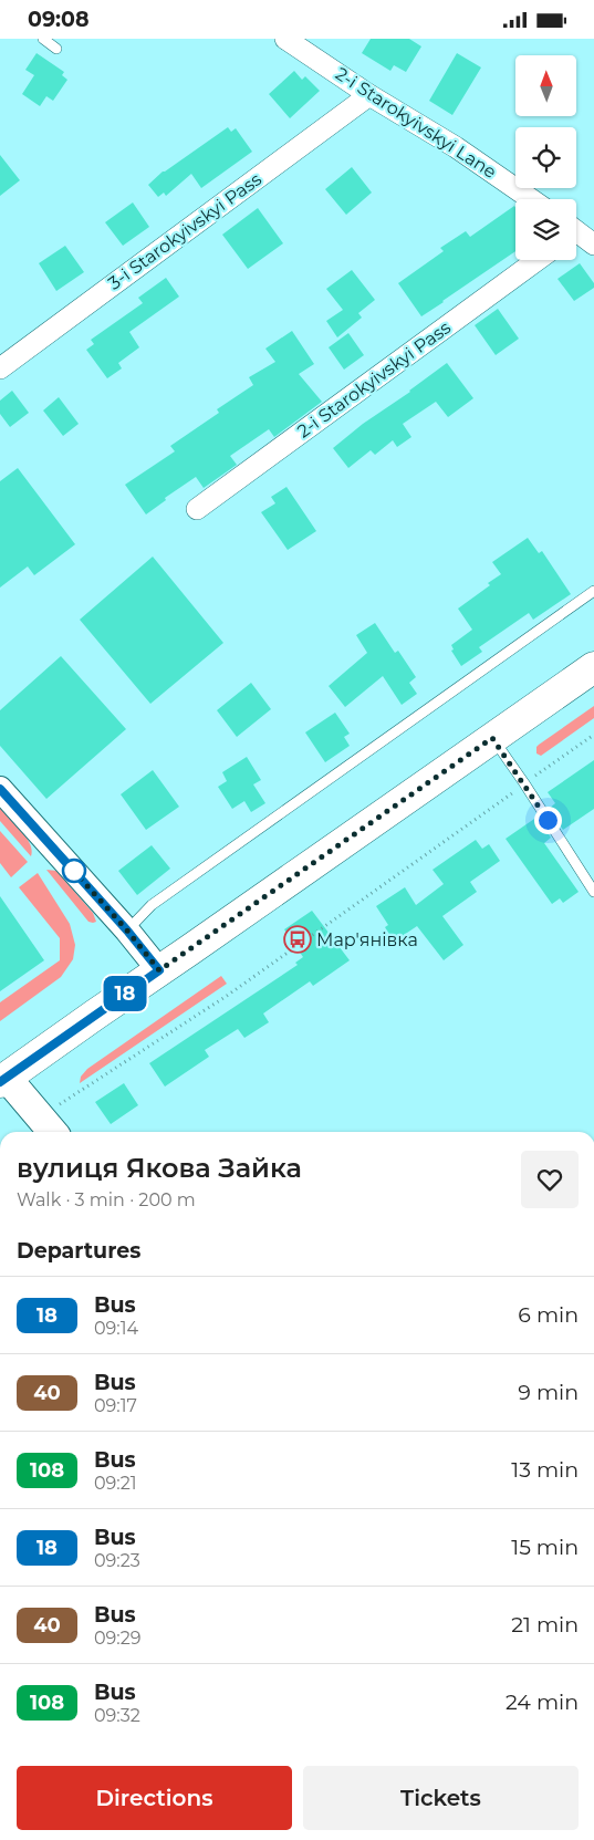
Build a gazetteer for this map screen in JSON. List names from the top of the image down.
{
  "streets": {
    "street": ["2-i Starokyivskyi Lane", "3-i Starokyivskyi Pass", "2-i Starokyivskyi Pass"]
  },
  "crossings": [
    ["2-i Starokyivskyi Lane", "3-i Starokyivskyi Pass"]
  ],
  "places": {
    "bus stop": ["Мар'янівка"]
  },
  "lines": ["bus line 18"],
  "north": "top",
  "page": {
    "status": "09:08",
    "on_map": "18",
    "heading": [
      ["вулиця Якова Зайка", "Walk · 3 min · 200 m"],
      "Departures"
    ],
    "list": [
      {
        "mark": "18",
        "name": "Bus",
        "note": "09:14",
        "value": "6 min"
      },
      {
        "mark": "40",
        "name": "Bus",
        "note": "09:17",
        "value": "9 min"
      },
      {
        "mark": "108",
        "name": "Bus",
        "note": "09:21",
        "value": "13 min"
      },
      {
        "mark": "18",
        "name": "Bus",
        "note": "09:23",
        "value": "15 min"
      },
      {
        "mark": "40",
        "name": "Bus",
        "note": "09:29",
        "value": "21 min"
      },
      {
        "mark": "108",
        "name": "Bus",
        "note": "09:32",
        "value": "24 min"
      }
    ],
    "buttons": ["Directions", "Tickets"]
  }
}
